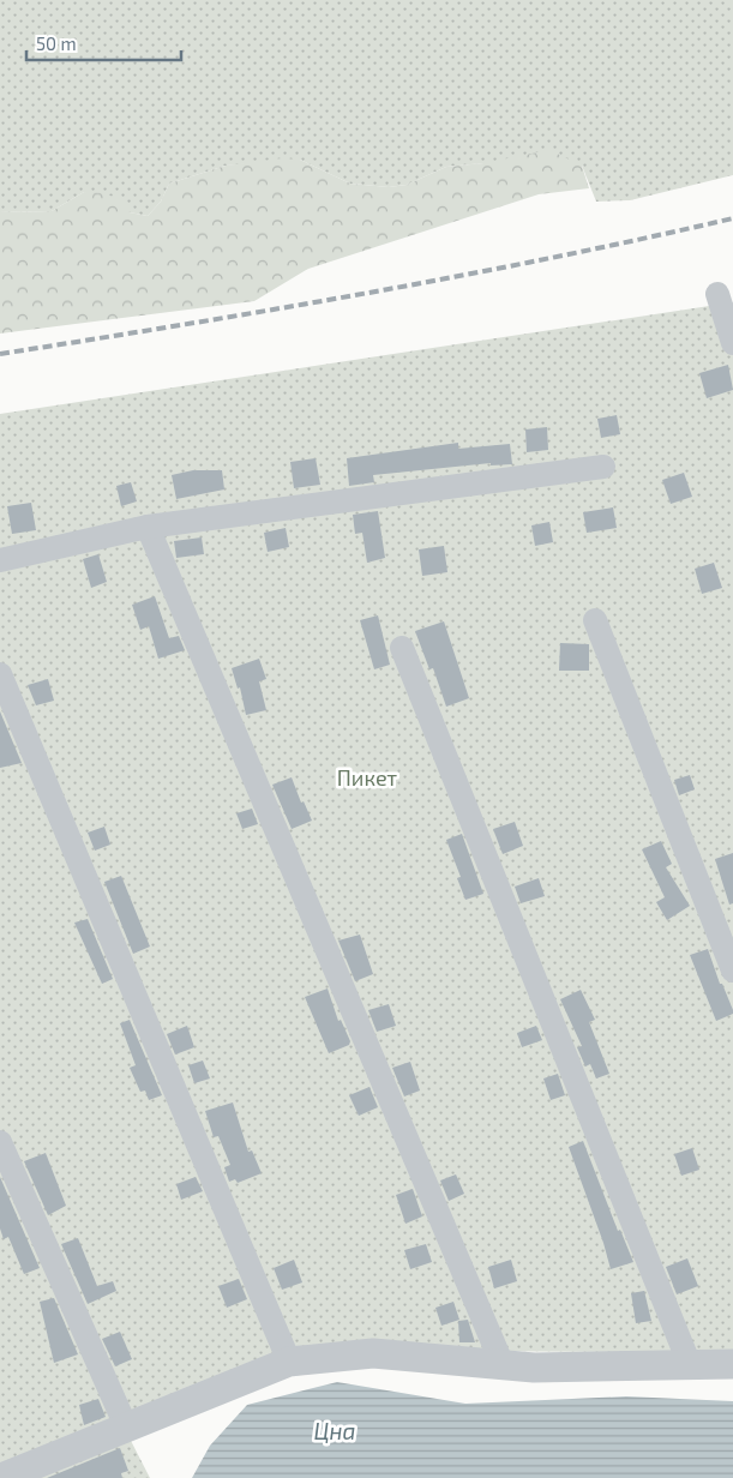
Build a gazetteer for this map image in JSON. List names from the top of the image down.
{
  "water": ["Цна"],
  "parks": ["Пикет"],
  "scale_bar": "50 m"
}
